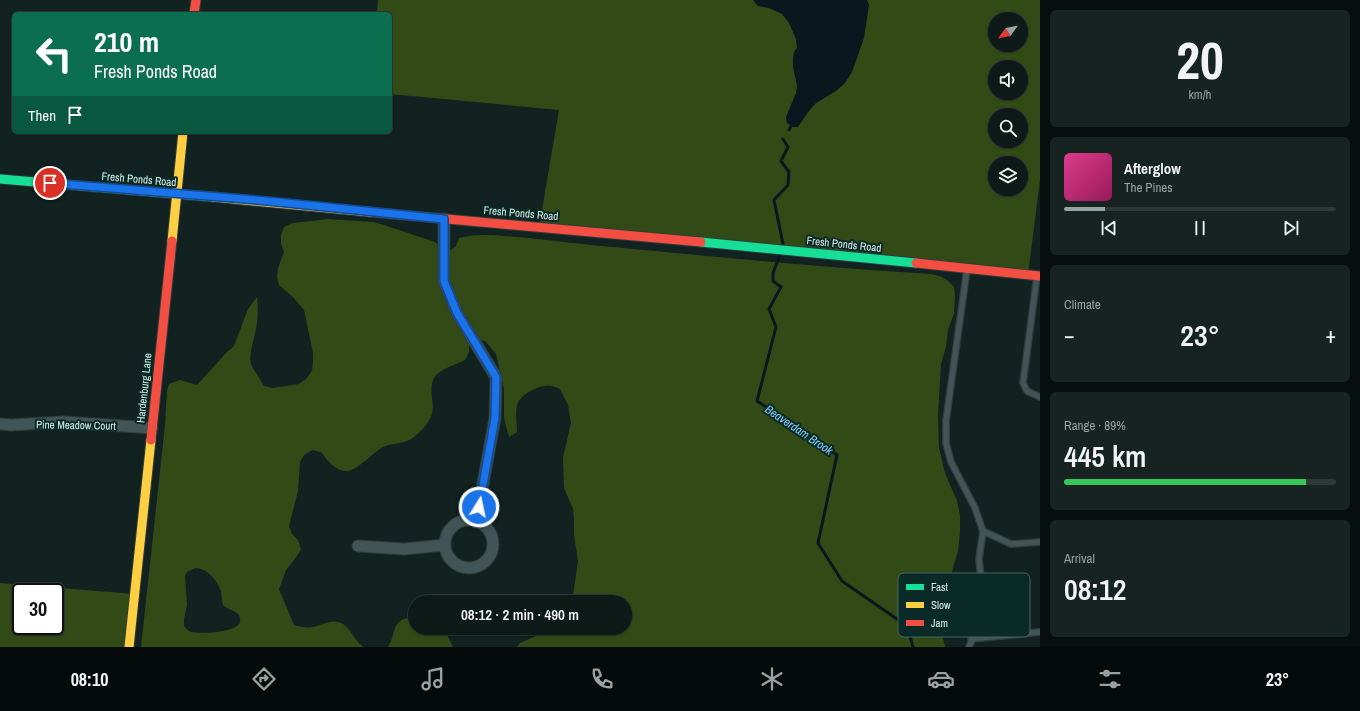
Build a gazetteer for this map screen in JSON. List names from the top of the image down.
{
  "streets": {
    "street": ["Fresh Ponds Road", "Hardenburg Lane", "Pine Meadow Court"]
  },
  "crossings": [
    ["Fresh Ponds Road", "Hardenburg Lane"],
    ["Hardenburg Lane", "Pine Meadow Court"]
  ],
  "water": ["Beaverdam Brook"],
  "legend": ["Fast", "Slow", "Jam"],
  "north": "bottom left",
  "page": {
    "tile": [
      ["20", "km/h"],
      "Climate",
      ["Range · 89%", "445 km"],
      ["Arrival", "08:12"]
    ],
    "turn": ["210 m", "Fresh Ponds Road"],
    "then": "Then",
    "song": ["Afterglow", "The Pines"],
    "heat": ["−", "23°", "+"],
    "limit": "30",
    "trip": "08:12 · 2 min · 490 m",
    "tabs": ["08:10", "23°"]
  }
}
